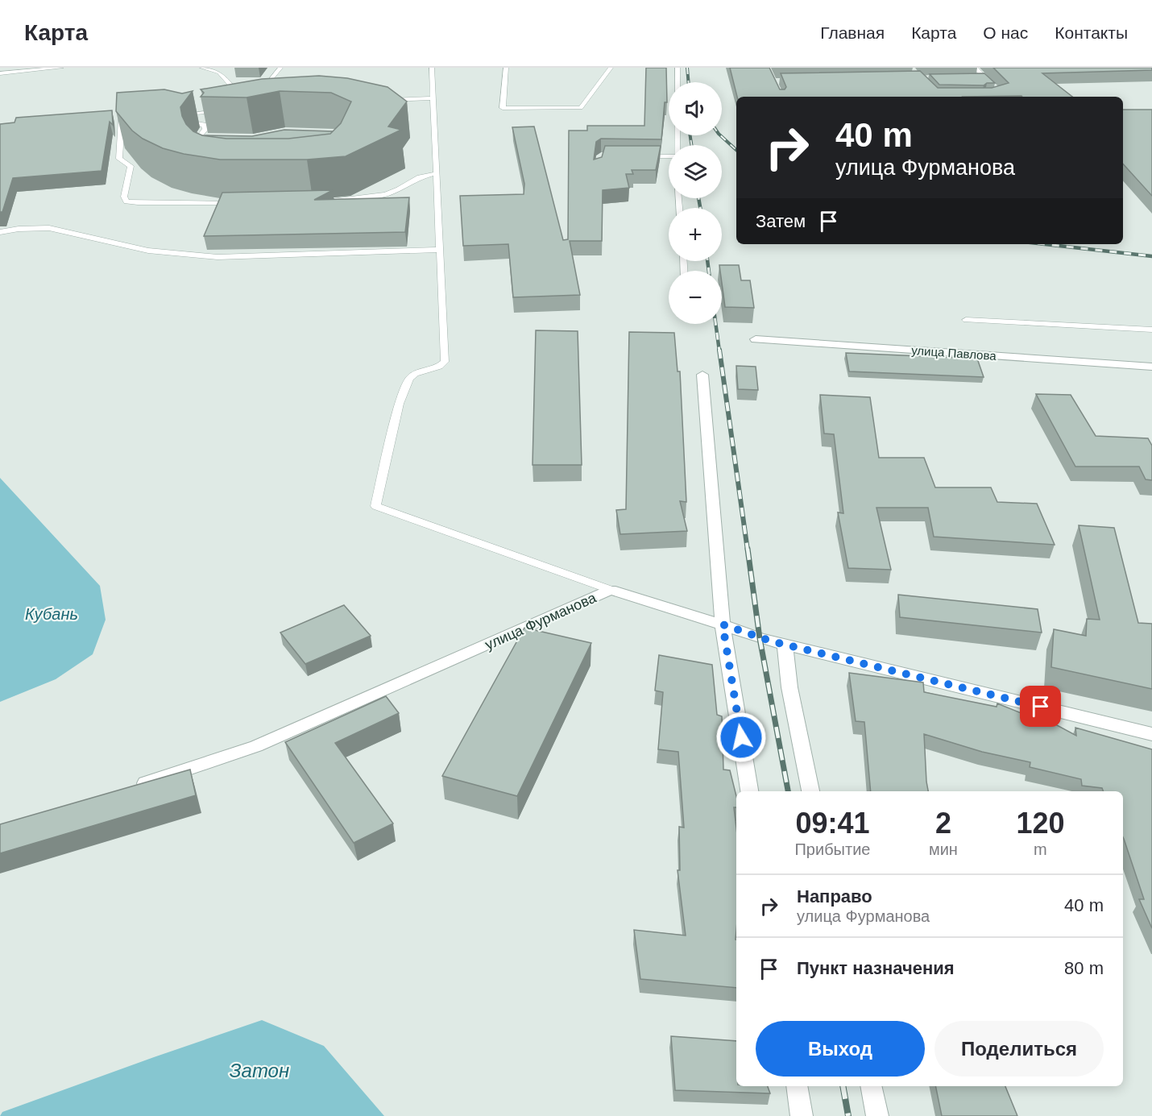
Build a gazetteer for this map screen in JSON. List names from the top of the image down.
{
  "streets": {
    "street": ["улица Павлова", "улица Фурманова"]
  },
  "water": ["Кубань", "Затон"],
  "page": {
    "header": "Карта",
    "nav": [
      "Главная",
      "Карта",
      "О нас",
      "Контакты"
    ],
    "map_buttons": ["+", "−"],
    "turn": ["40 m", "улица Фурманова"],
    "then": "Затем",
    "eta": [
      "09:41",
      "Прибытие",
      "2",
      "мин",
      "120",
      "m"
    ],
    "list": [
      {
        "name": "Направо",
        "note": "улица Фурманова",
        "value": "40 m"
      },
      {
        "name": "Пункт назначения",
        "value": "80 m"
      }
    ],
    "buttons": ["Выход", "Поделиться"]
  }
}
